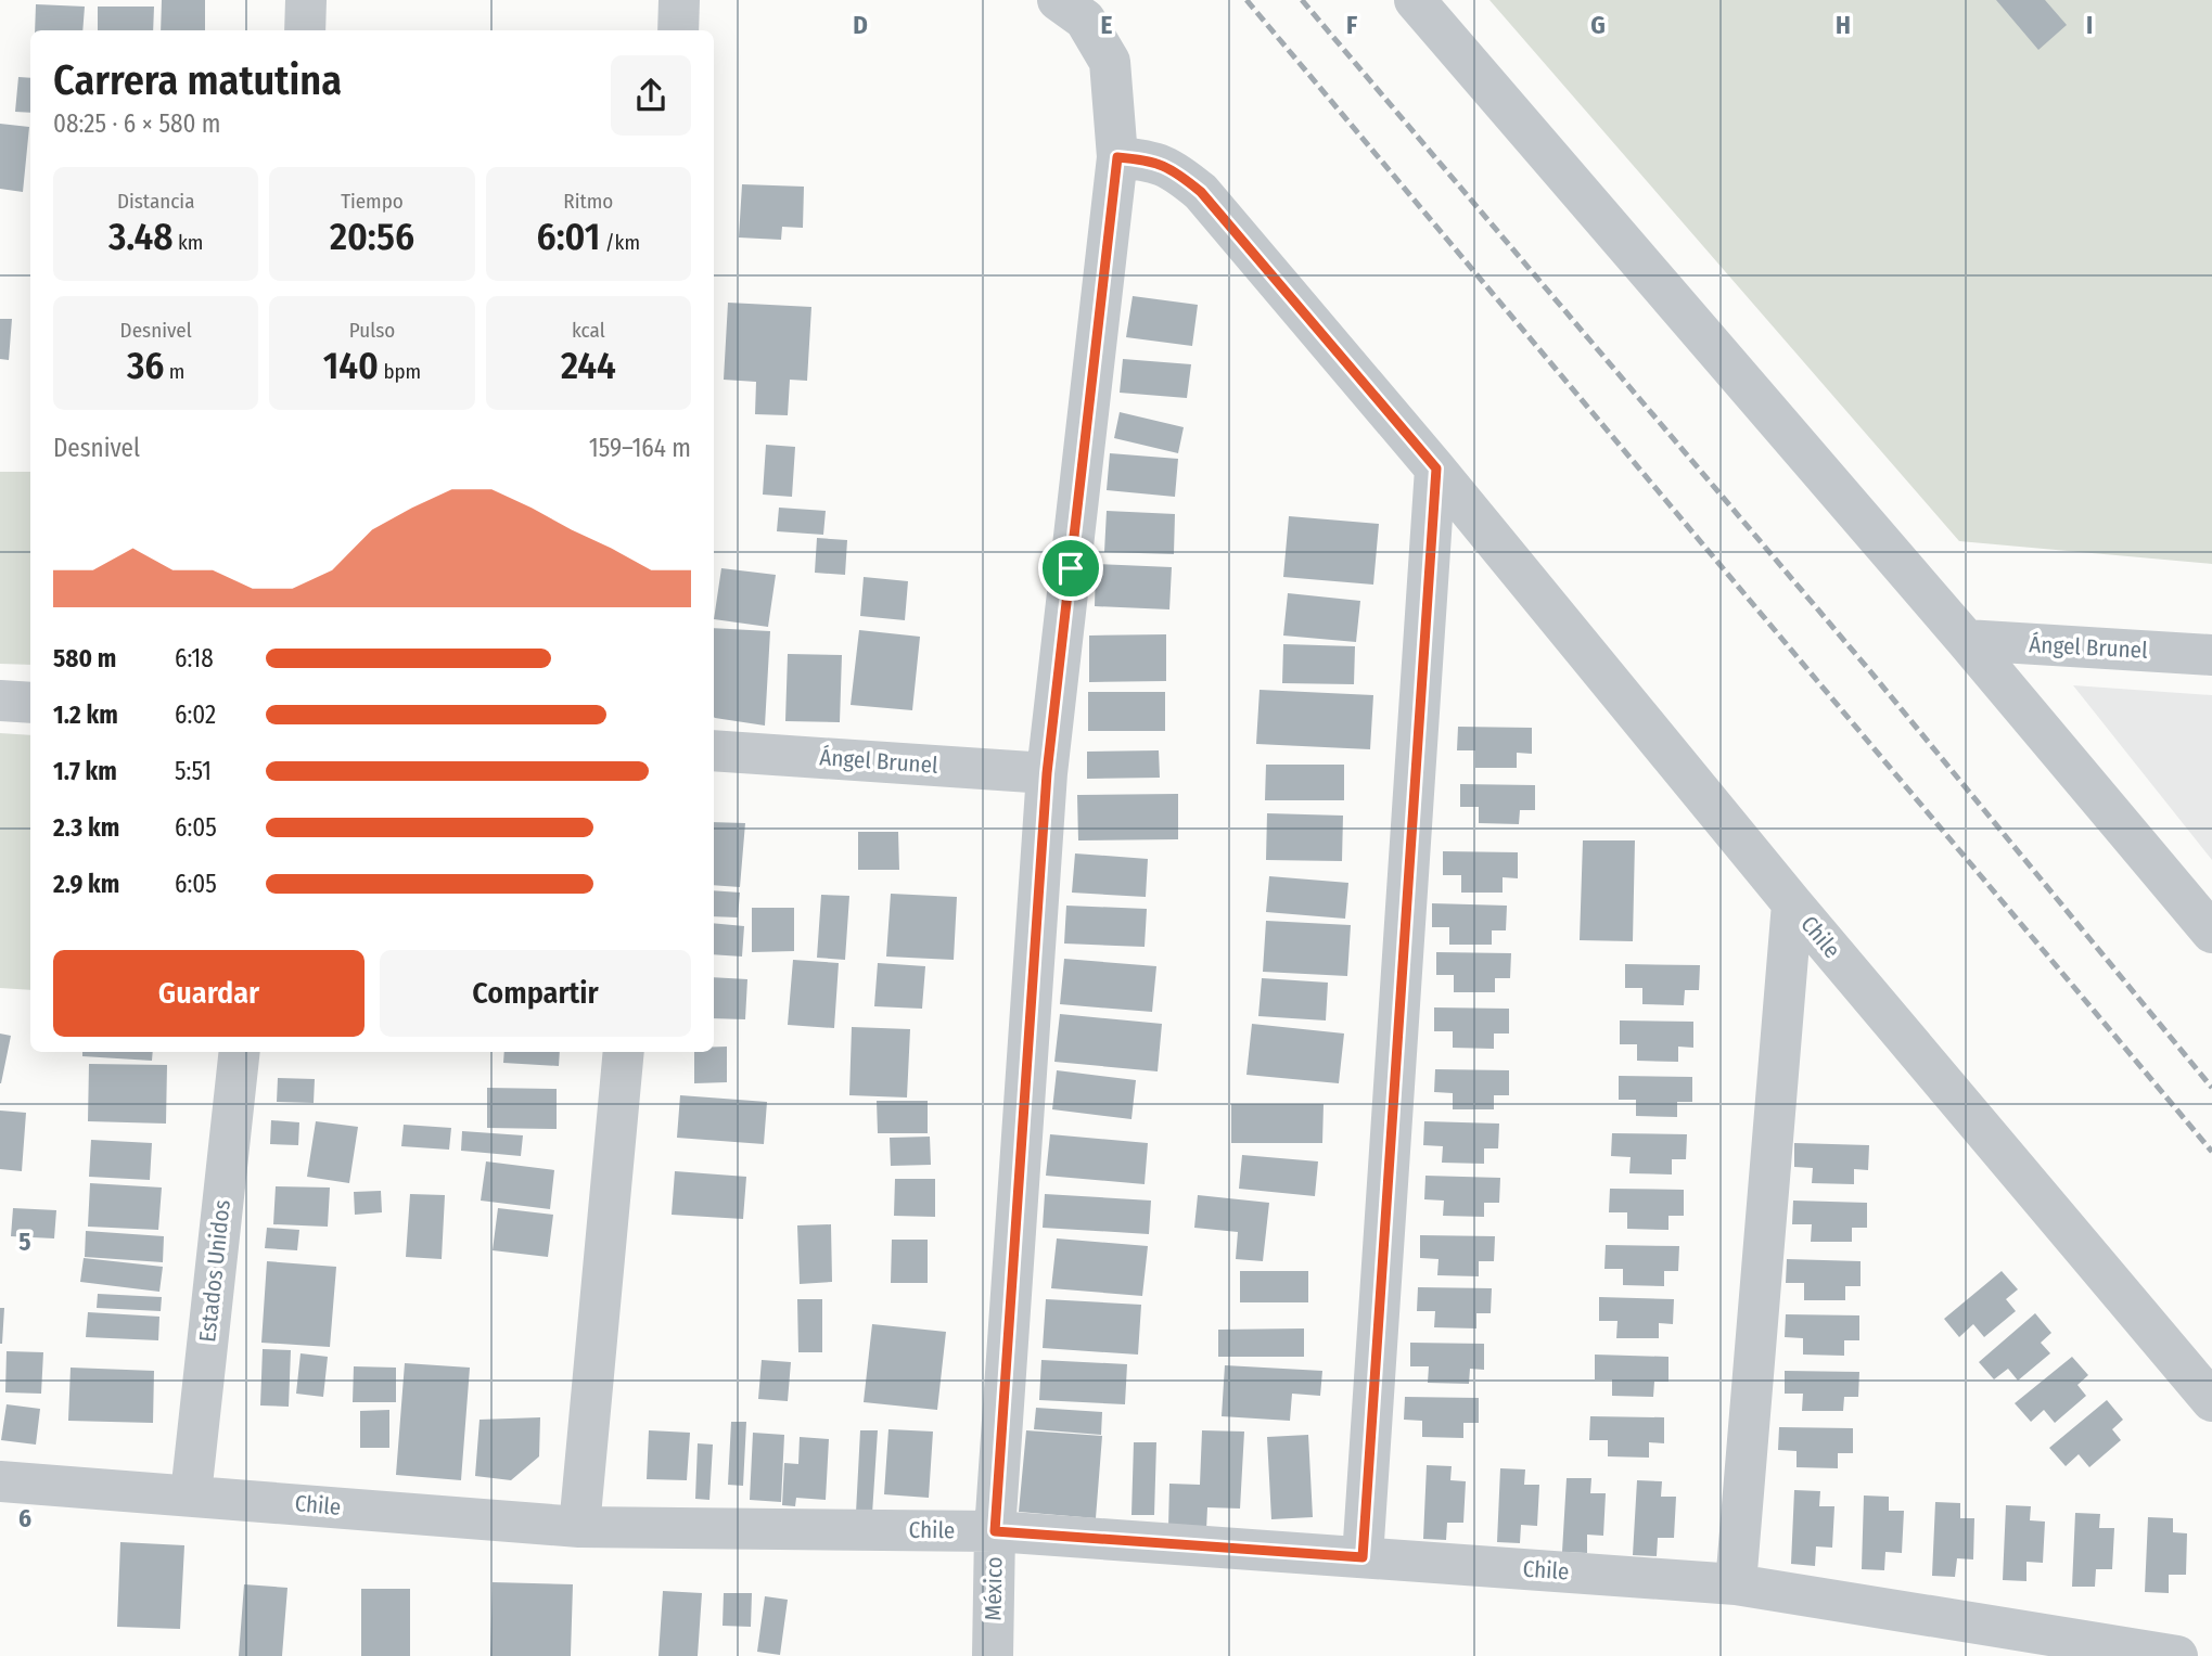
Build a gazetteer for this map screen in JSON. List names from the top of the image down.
{
  "streets": {
    "street": [
      "Ángel Brunel",
      "Chile",
      "Estados Unidos",
      "México"
    ]
  },
  "crossings": [
    ["Ángel Brunel", "México"],
    ["Chile", "Estados Unidos"],
    ["Chile", "México"]
  ],
  "page": {
    "heading": ["Carrera matutina", "08:25 · 6 × 580 m"],
    "stats": [
      ["Distancia", "3.48 km"],
      ["Tiempo", "20:56"],
      ["Ritmo", "6:01 /km"],
      ["Desnivel", "36 m"],
      ["Pulso", "140 bpm"],
      ["kcal", "244"]
    ],
    "chart": ["Desnivel", "159–164 m"],
    "list": [
      {
        "name": "580 m",
        "note": "6:18"
      },
      {
        "name": "1.2 km",
        "note": "6:02"
      },
      {
        "name": "1.7 km",
        "note": "5:51"
      },
      {
        "name": "2.3 km",
        "note": "6:05"
      },
      {
        "name": "2.9 km",
        "note": "6:05"
      }
    ],
    "buttons": ["Guardar", "Compartir"]
  },
  "grid": {
    "columns": [
      "D",
      "E",
      "F",
      "G",
      "H",
      "I"
    ],
    "rows": ["5", "6"]
  }
}
